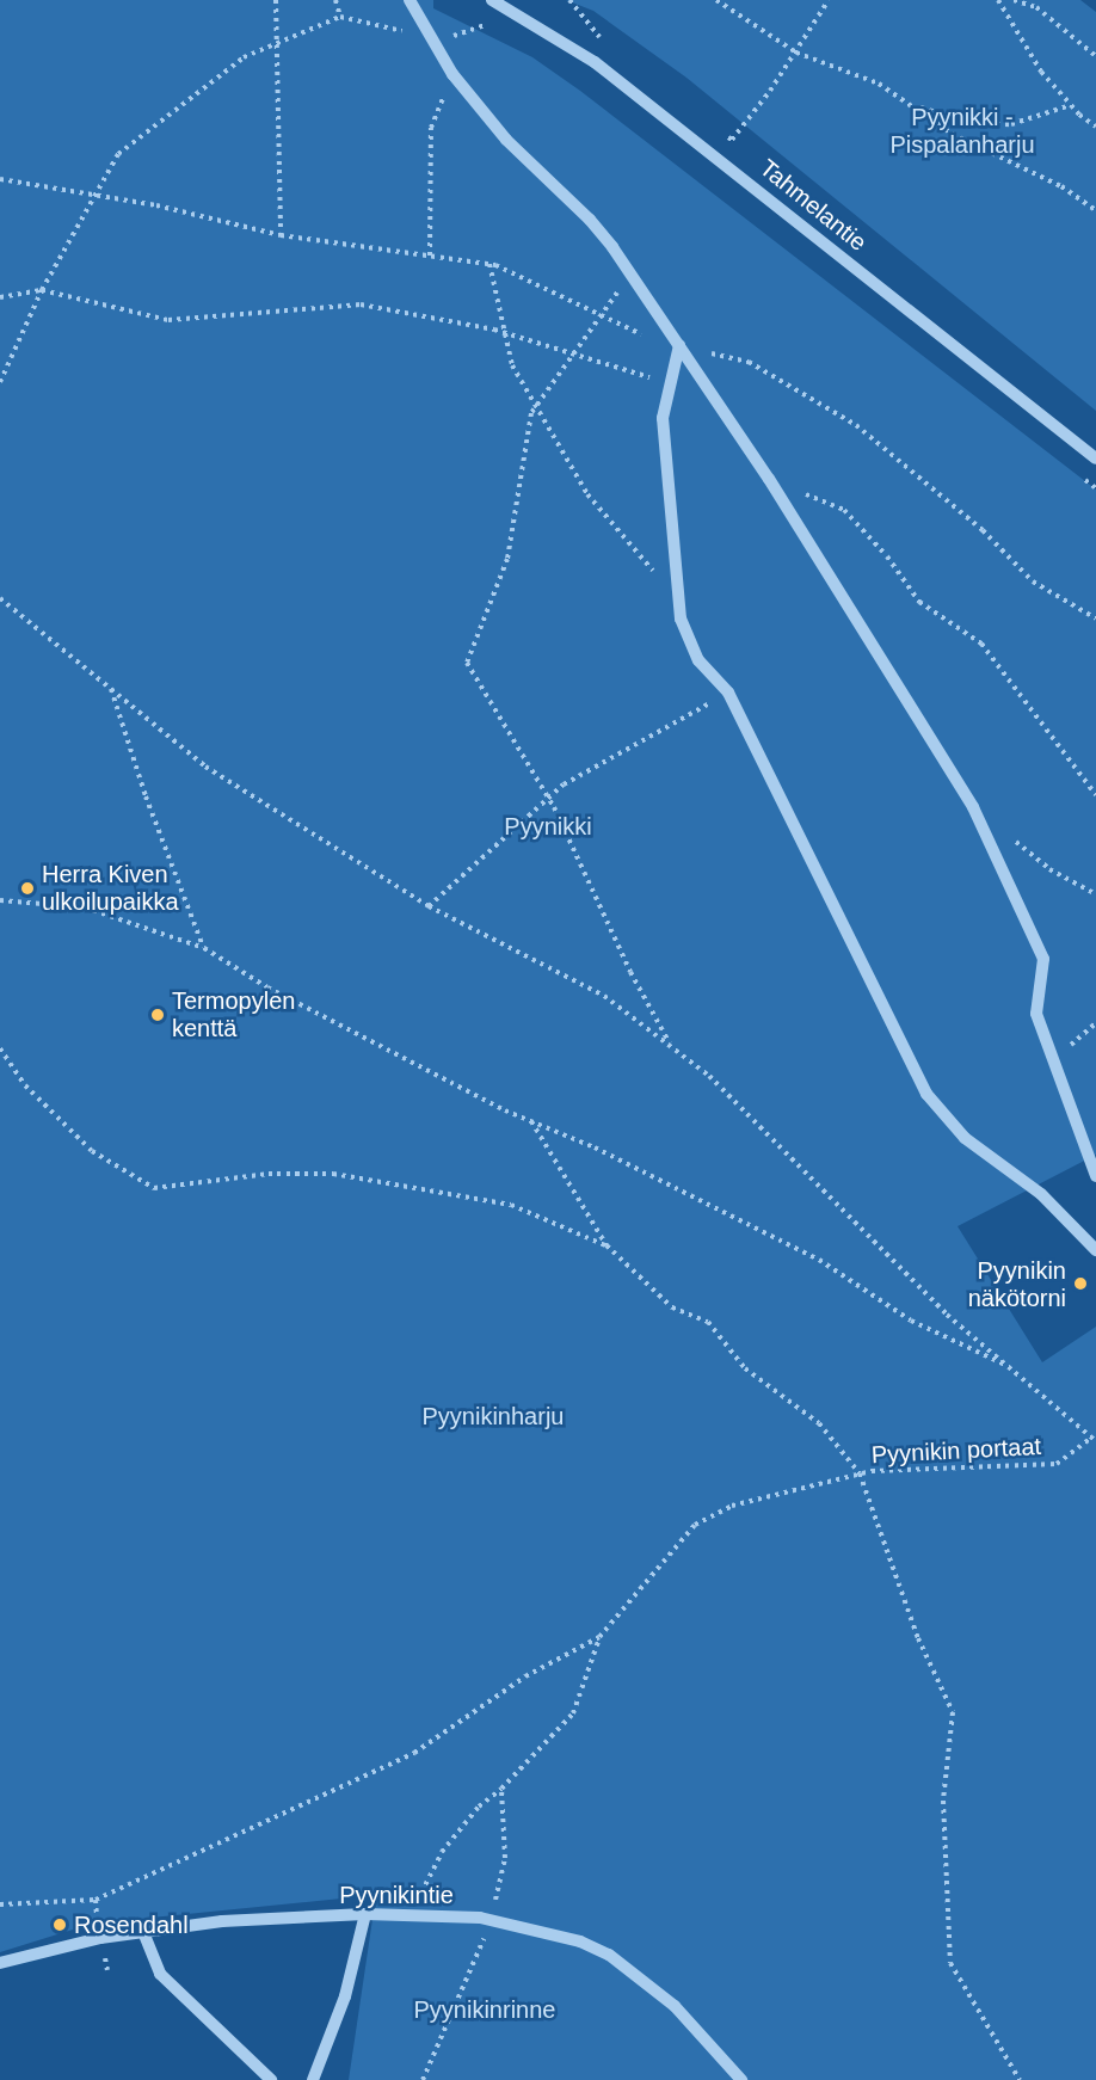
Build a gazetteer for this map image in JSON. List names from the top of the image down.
{
  "streets": {
    "street": ["Tahmelantie", "Pyynikintie"],
    "path": ["Pyynikin portaat"]
  },
  "parks": [
    "Pyynikki - Pispalanharju",
    "Pyynikki",
    "Pyynikinharju",
    "Pyynikinrinne"
  ],
  "places": [
    "Herra Kiven ulkoilupaikka",
    "Termopylen kenttä",
    "Pyynikin näkötorni",
    "Rosendahl"
  ]
}
